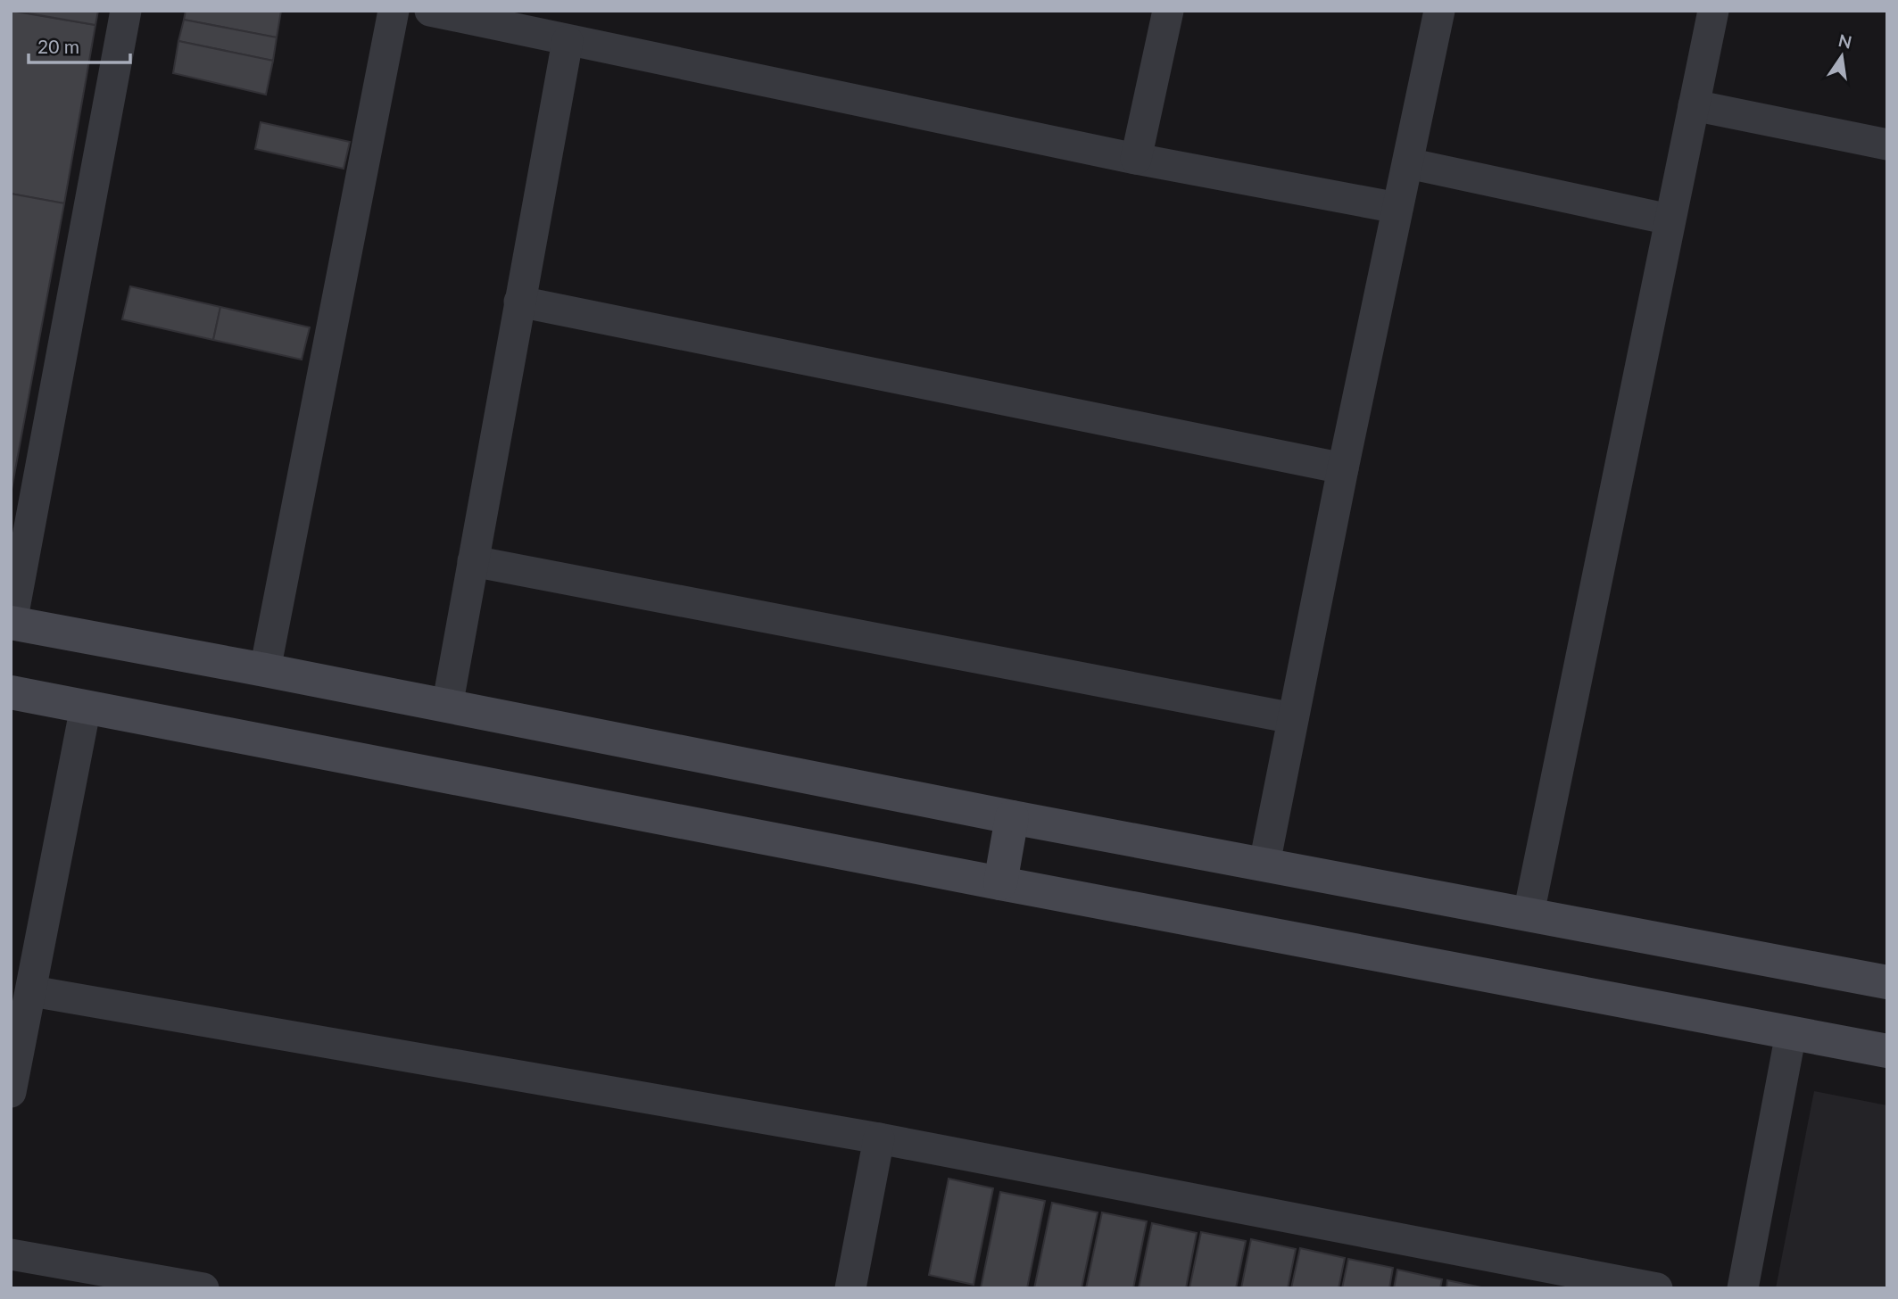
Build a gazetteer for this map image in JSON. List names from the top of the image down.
{
  "scale_bar": "20 m",
  "north": "top"
}
